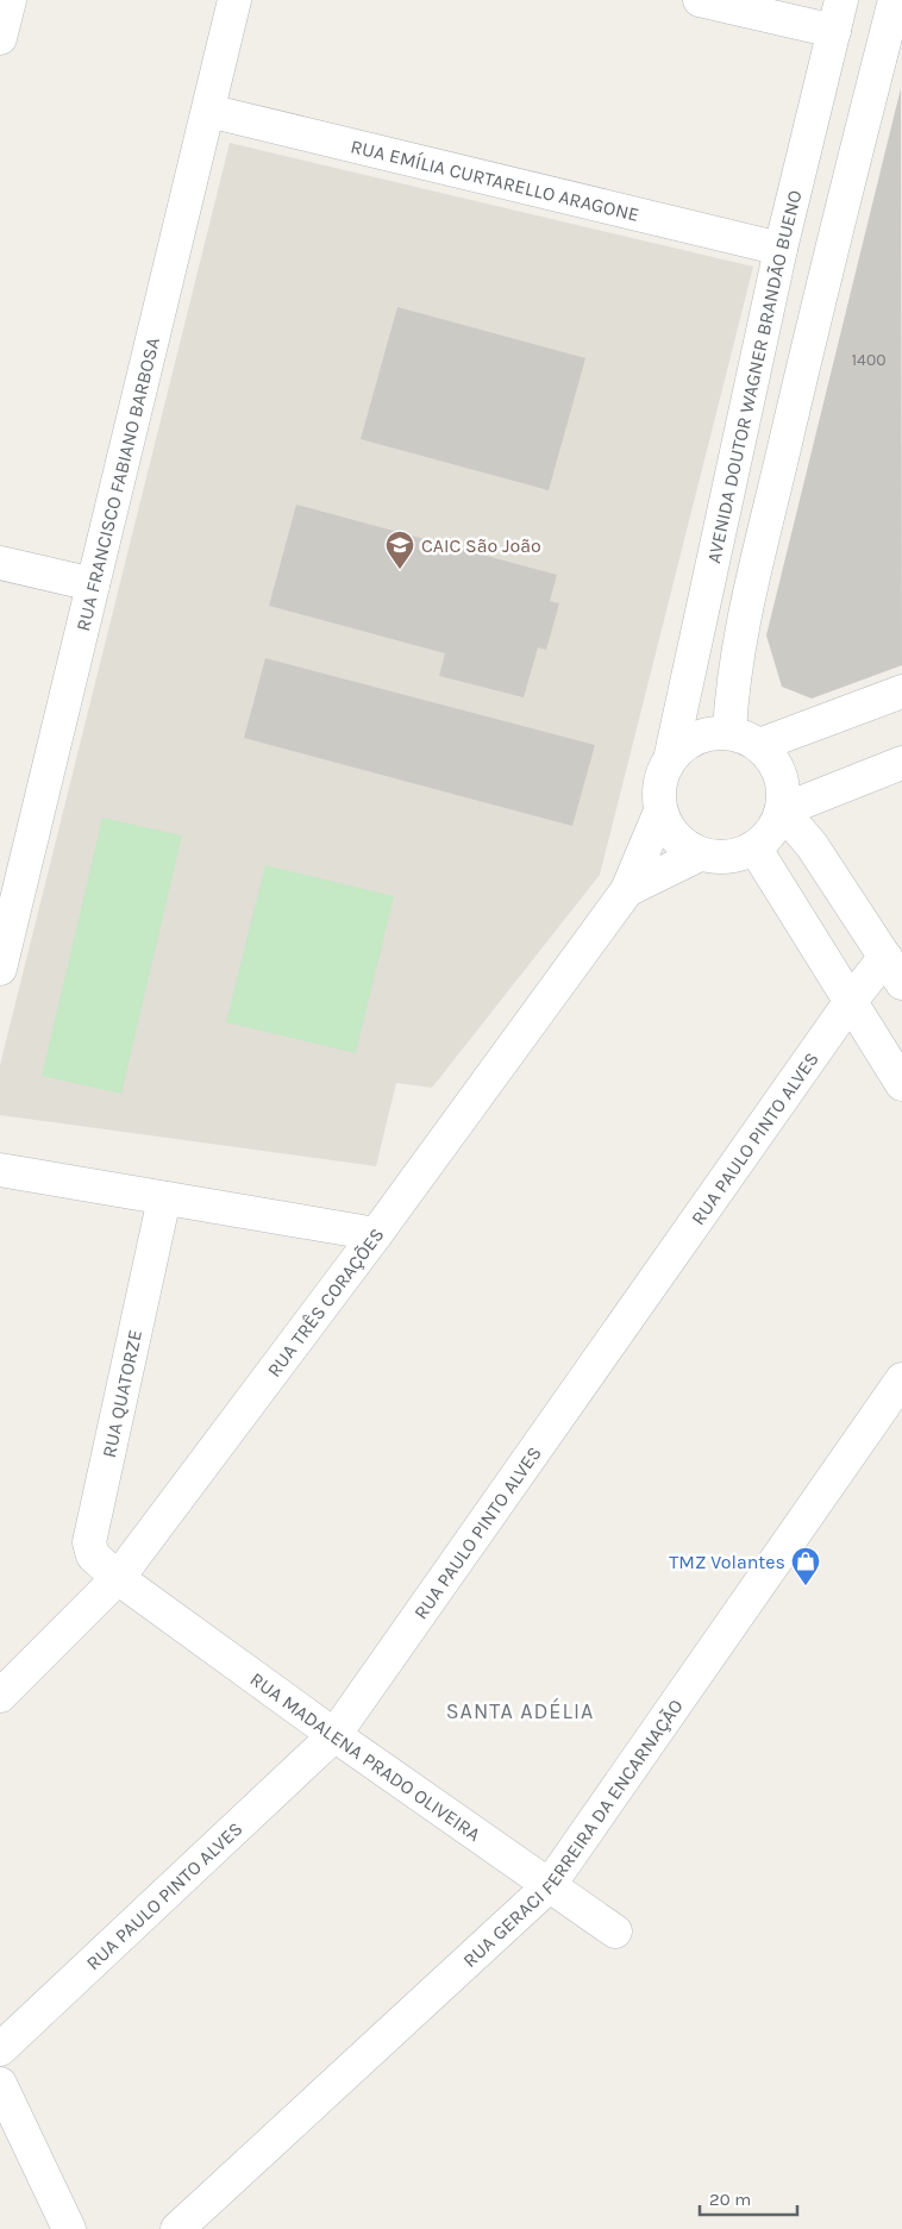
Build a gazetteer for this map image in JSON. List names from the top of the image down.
{
  "streets": {
    "street": [
      "RUA EMÍLIA CURTARELLO ARAGONE",
      "AVENIDA DOUTOR WAGNER BRANDÃO BUENO",
      "RUA FRANCISCO FABIANO BARBOSA",
      "RUA PAULO PINTO ALVES",
      "RUA TRÊS CORAÇÕES",
      "RUA QUATORZE",
      "RUA MADALENA PRADO OLIVEIRA",
      "RUA GERACI FERREIRA DA ENCARNAÇÃO"
    ]
  },
  "crossings": [
    ["RUA EMÍLIA CURTARELLO ARAGONE", "AVENIDA DOUTOR WAGNER BRANDÃO BUENO"],
    ["RUA EMÍLIA CURTARELLO ARAGONE", "RUA FRANCISCO FABIANO BARBOSA"],
    ["AVENIDA DOUTOR WAGNER BRANDÃO BUENO", "RUA TRÊS CORAÇÕES"],
    ["RUA PAULO PINTO ALVES", "RUA MADALENA PRADO OLIVEIRA"],
    ["RUA TRÊS CORAÇÕES", "RUA QUATORZE"],
    ["RUA TRÊS CORAÇÕES", "RUA MADALENA PRADO OLIVEIRA"],
    ["RUA QUATORZE", "RUA MADALENA PRADO OLIVEIRA"],
    ["RUA MADALENA PRADO OLIVEIRA", "RUA GERACI FERREIRA DA ENCARNAÇÃO"]
  ],
  "districts": ["SANTA ADÉLIA"],
  "places": {
    "school or university": ["CAIC São João"],
    "shop": ["TMZ Volantes"]
  },
  "house_numbers": ["1400"],
  "scale_bar": "20 m"
}
